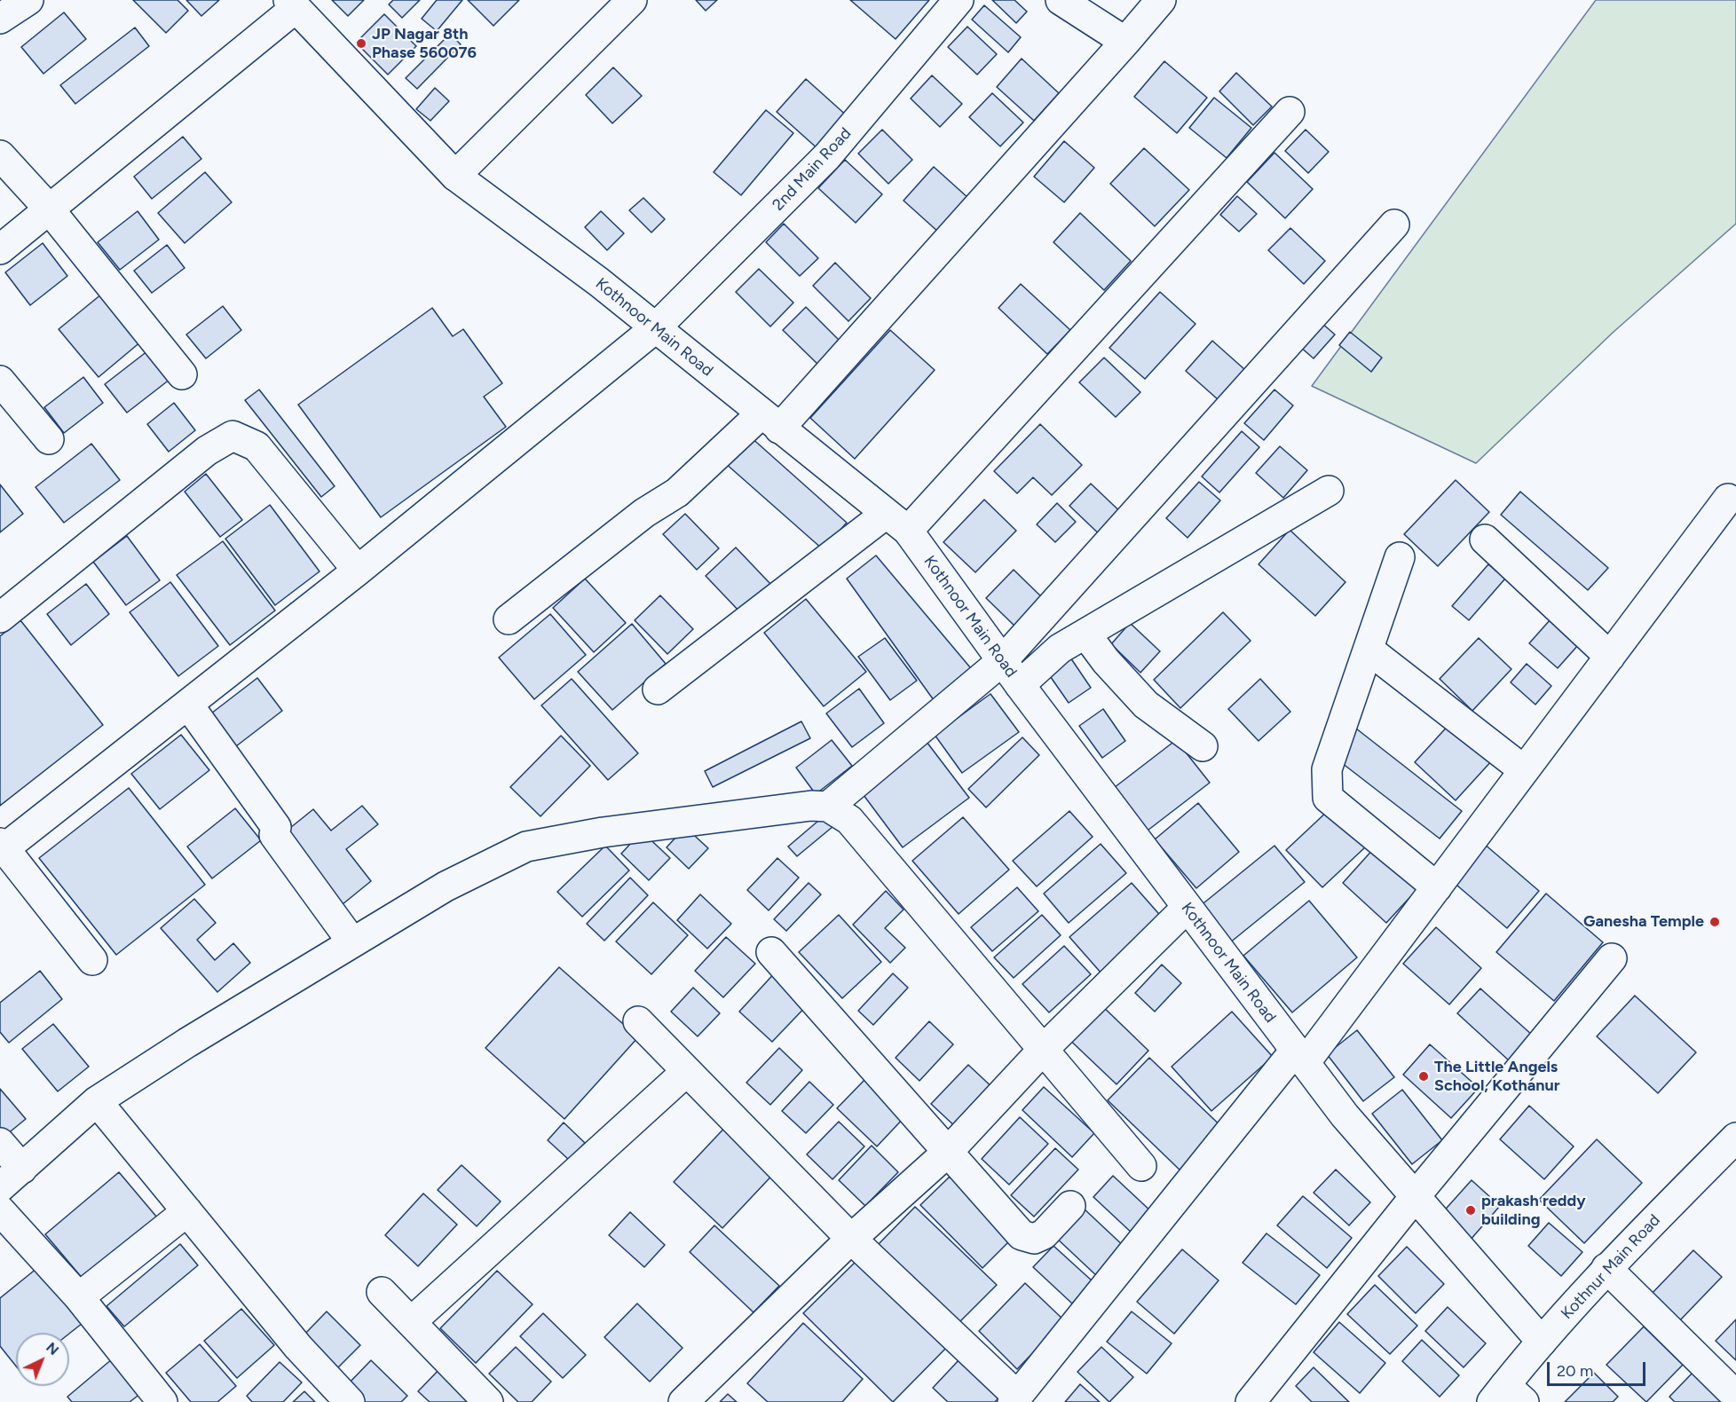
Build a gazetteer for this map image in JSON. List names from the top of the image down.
{
  "streets": {
    "street": ["2nd Main Road", "Kothnoor Main Road", "Kothnur Main Road"]
  },
  "crossings": [
    ["2nd Main Road", "Kothnoor Main Road"],
    ["Kothnoor Main Road", "Kothnur Main Road"]
  ],
  "places": [
    "JP Nagar 8th Phase 560076",
    "Ganesha Temple",
    "The Little Angels School, Kothanur",
    "prakash reddy building"
  ],
  "scale_bar": "20 m",
  "north": "top right"
}
